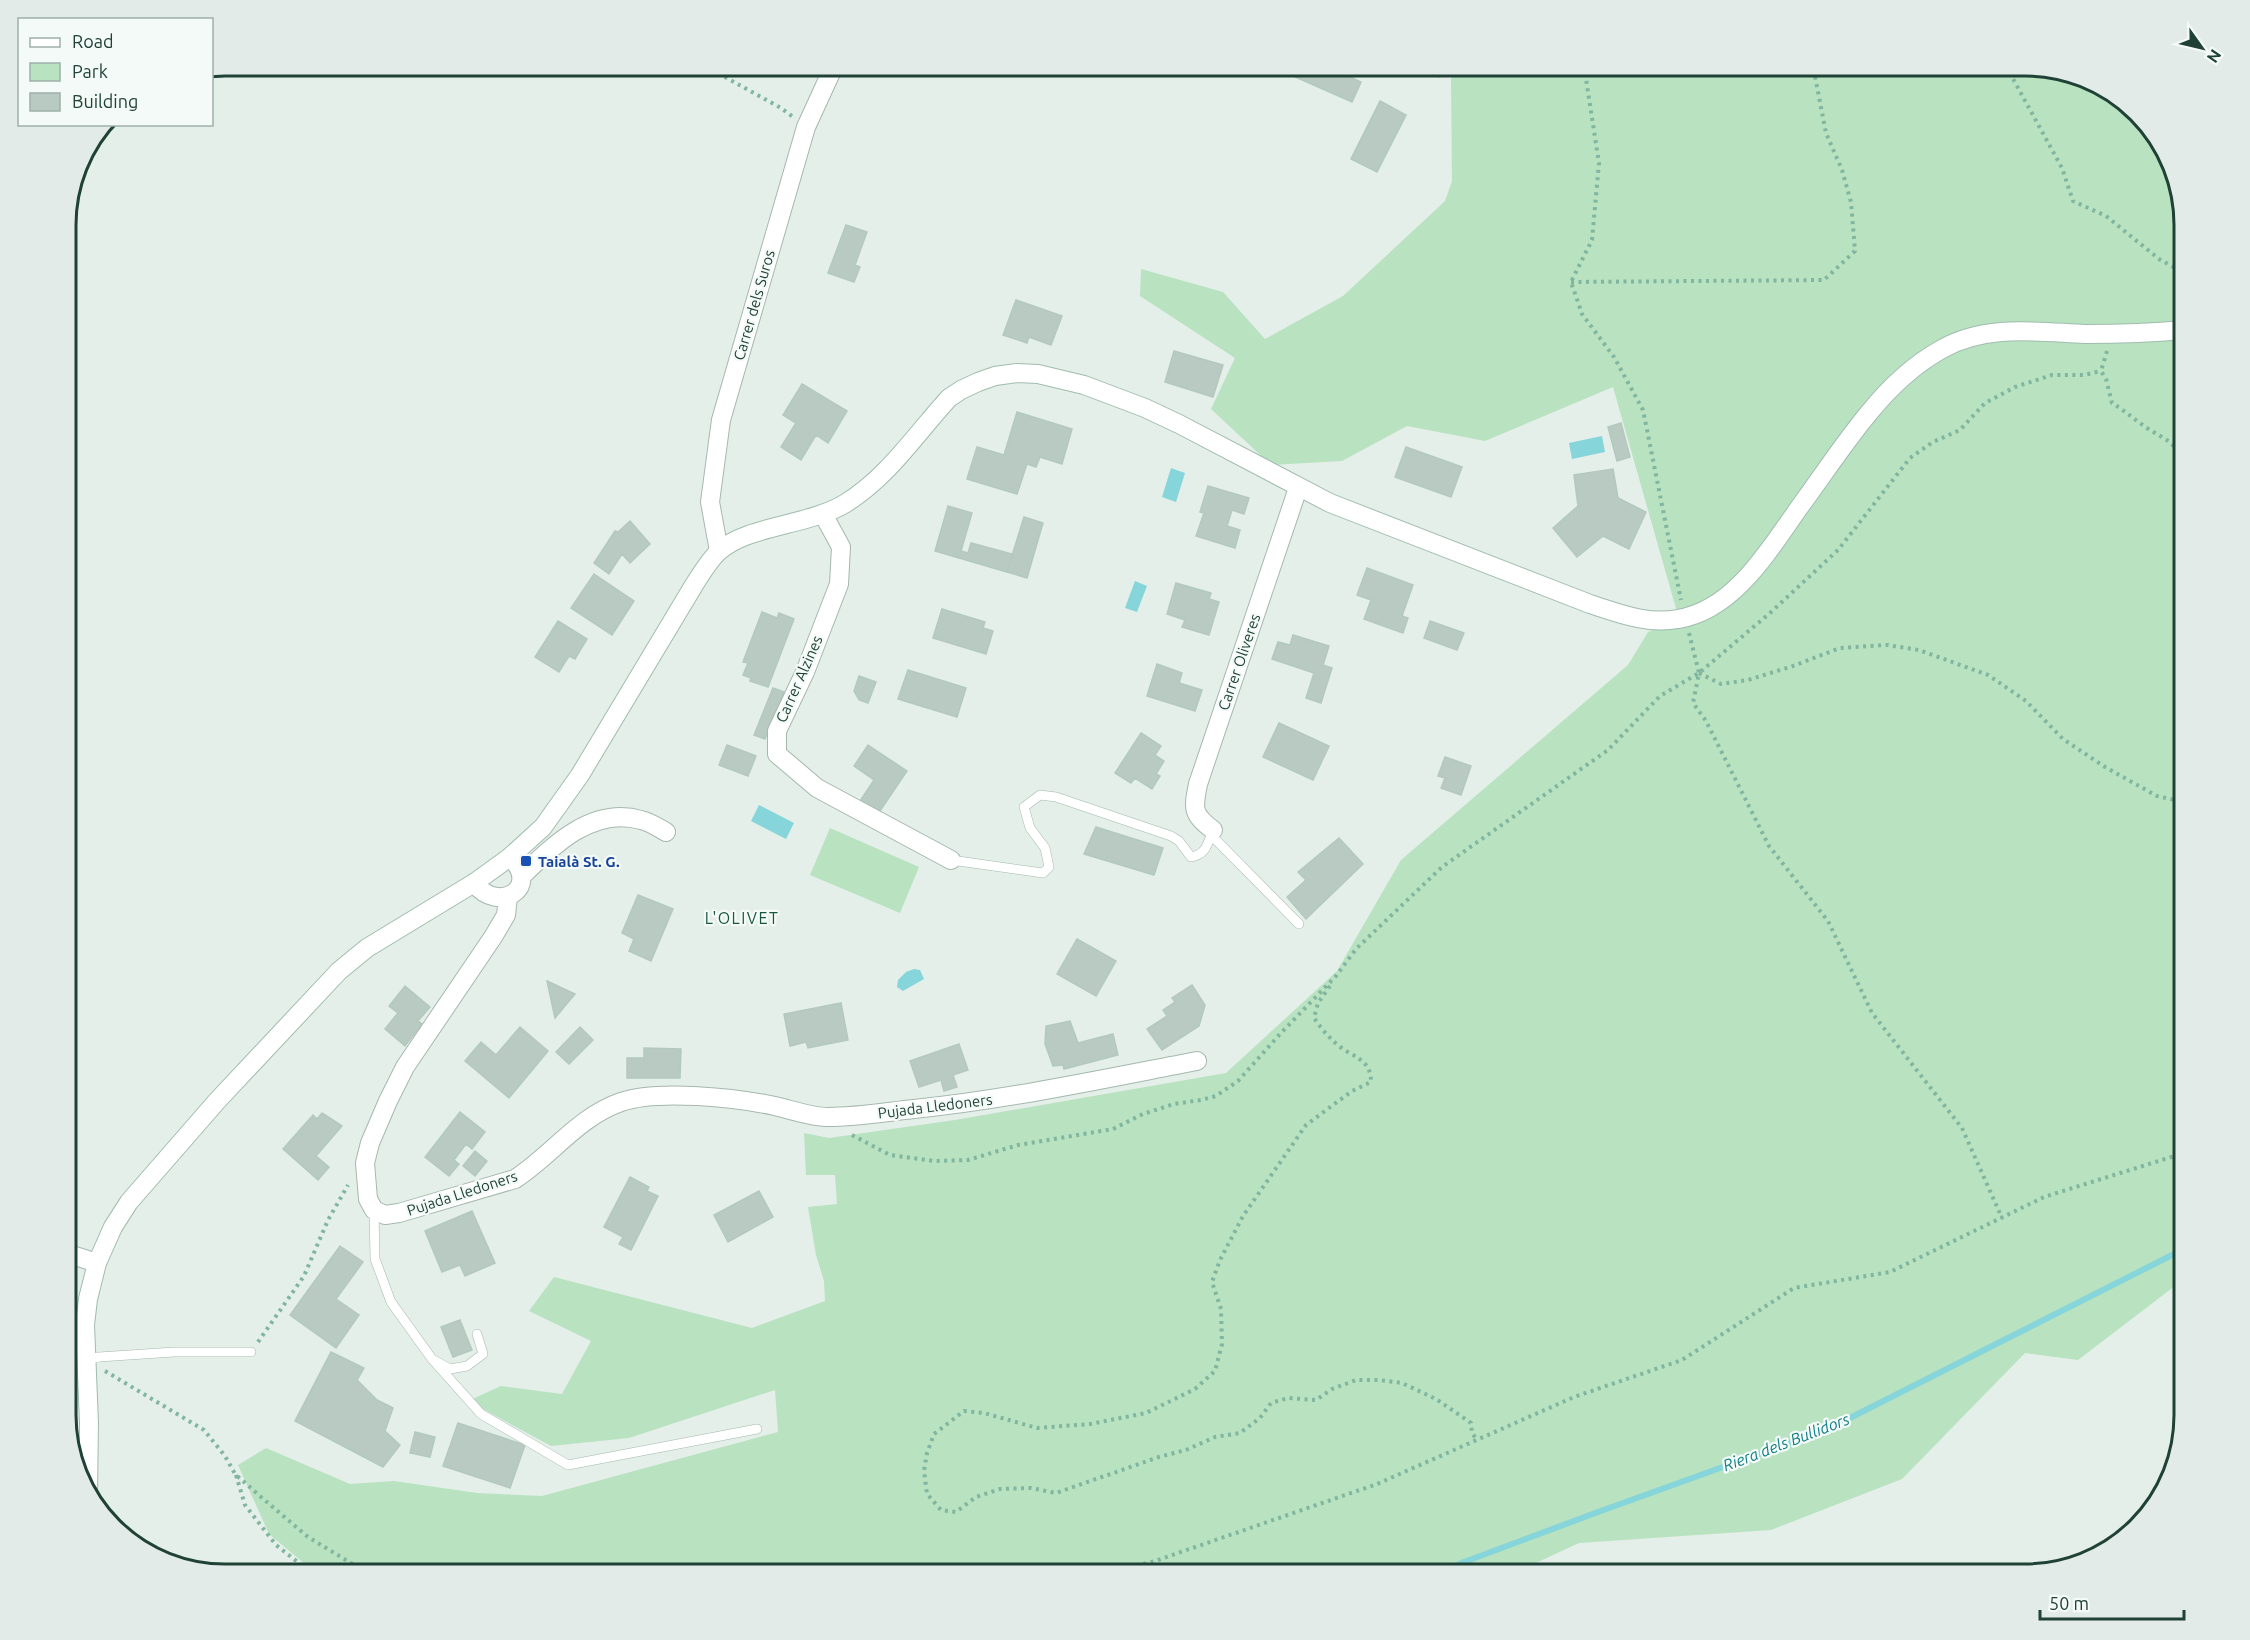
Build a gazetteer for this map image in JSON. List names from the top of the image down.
{
  "streets": {
    "street": [
      "Carrer dels Suros",
      "Carrer Oliveres",
      "Carrer Alzines",
      "Pujada Lledoners"
    ]
  },
  "districts": ["L'OLIVET"],
  "water": ["Riera dels Bullidors"],
  "places": {
    "transit": ["Taialà St. G."]
  },
  "legend": ["Road", "Park", "Building"],
  "scale_bar": "50 m",
  "north": "bottom right"
}
